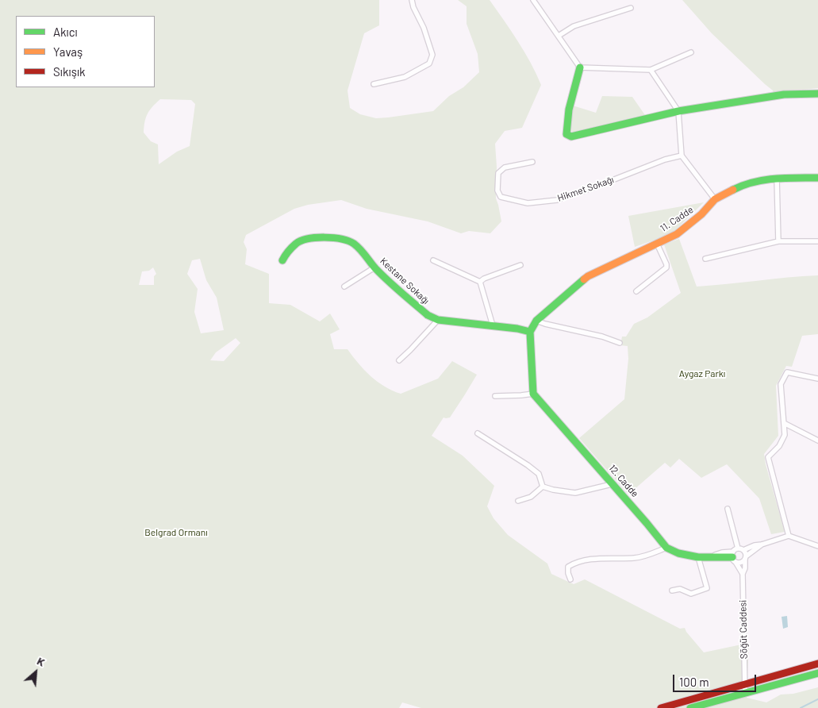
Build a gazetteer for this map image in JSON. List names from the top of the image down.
{
  "streets": {
    "street": [
      "Hikmet Sokağı",
      "11. Cadde",
      "Kestane Sokağı",
      "12. Cadde",
      "Söğüt Caddesi"
    ]
  },
  "crossings": [
    ["11. Cadde", "Kestane Sokağı"]
  ],
  "parks": ["Aygaz Parkı", "Belgrad Ormanı"],
  "legend": ["Akıcı", "Yavaş", "Sıkışık"],
  "scale_bar": "100 m",
  "north": "top right"
}
